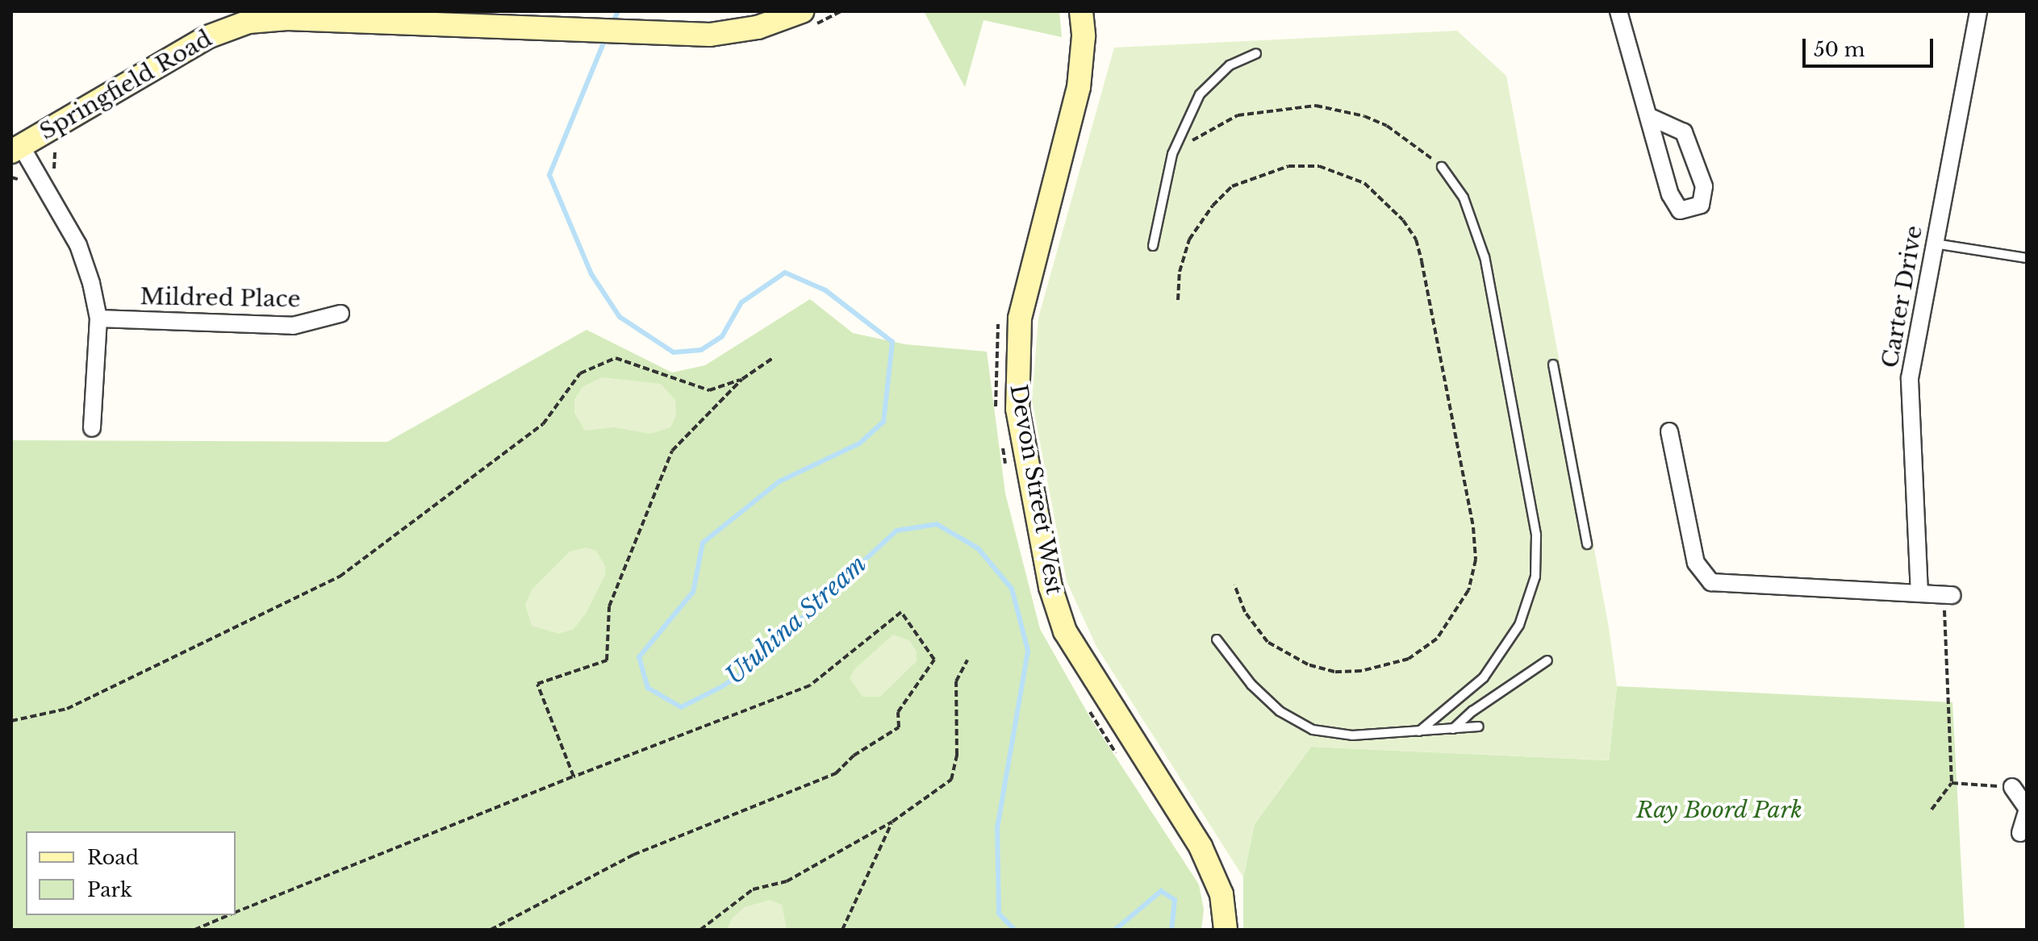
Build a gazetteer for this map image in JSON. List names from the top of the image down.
{
  "streets": {
    "main road": ["Springfield Road", "Devon Street West"],
    "street": ["Carter Drive", "Mildred Place"]
  },
  "water": ["Utuhina Stream"],
  "parks": ["Ray Boord Park"],
  "legend": ["Road", "Park"],
  "scale_bar": "50 m"
}
